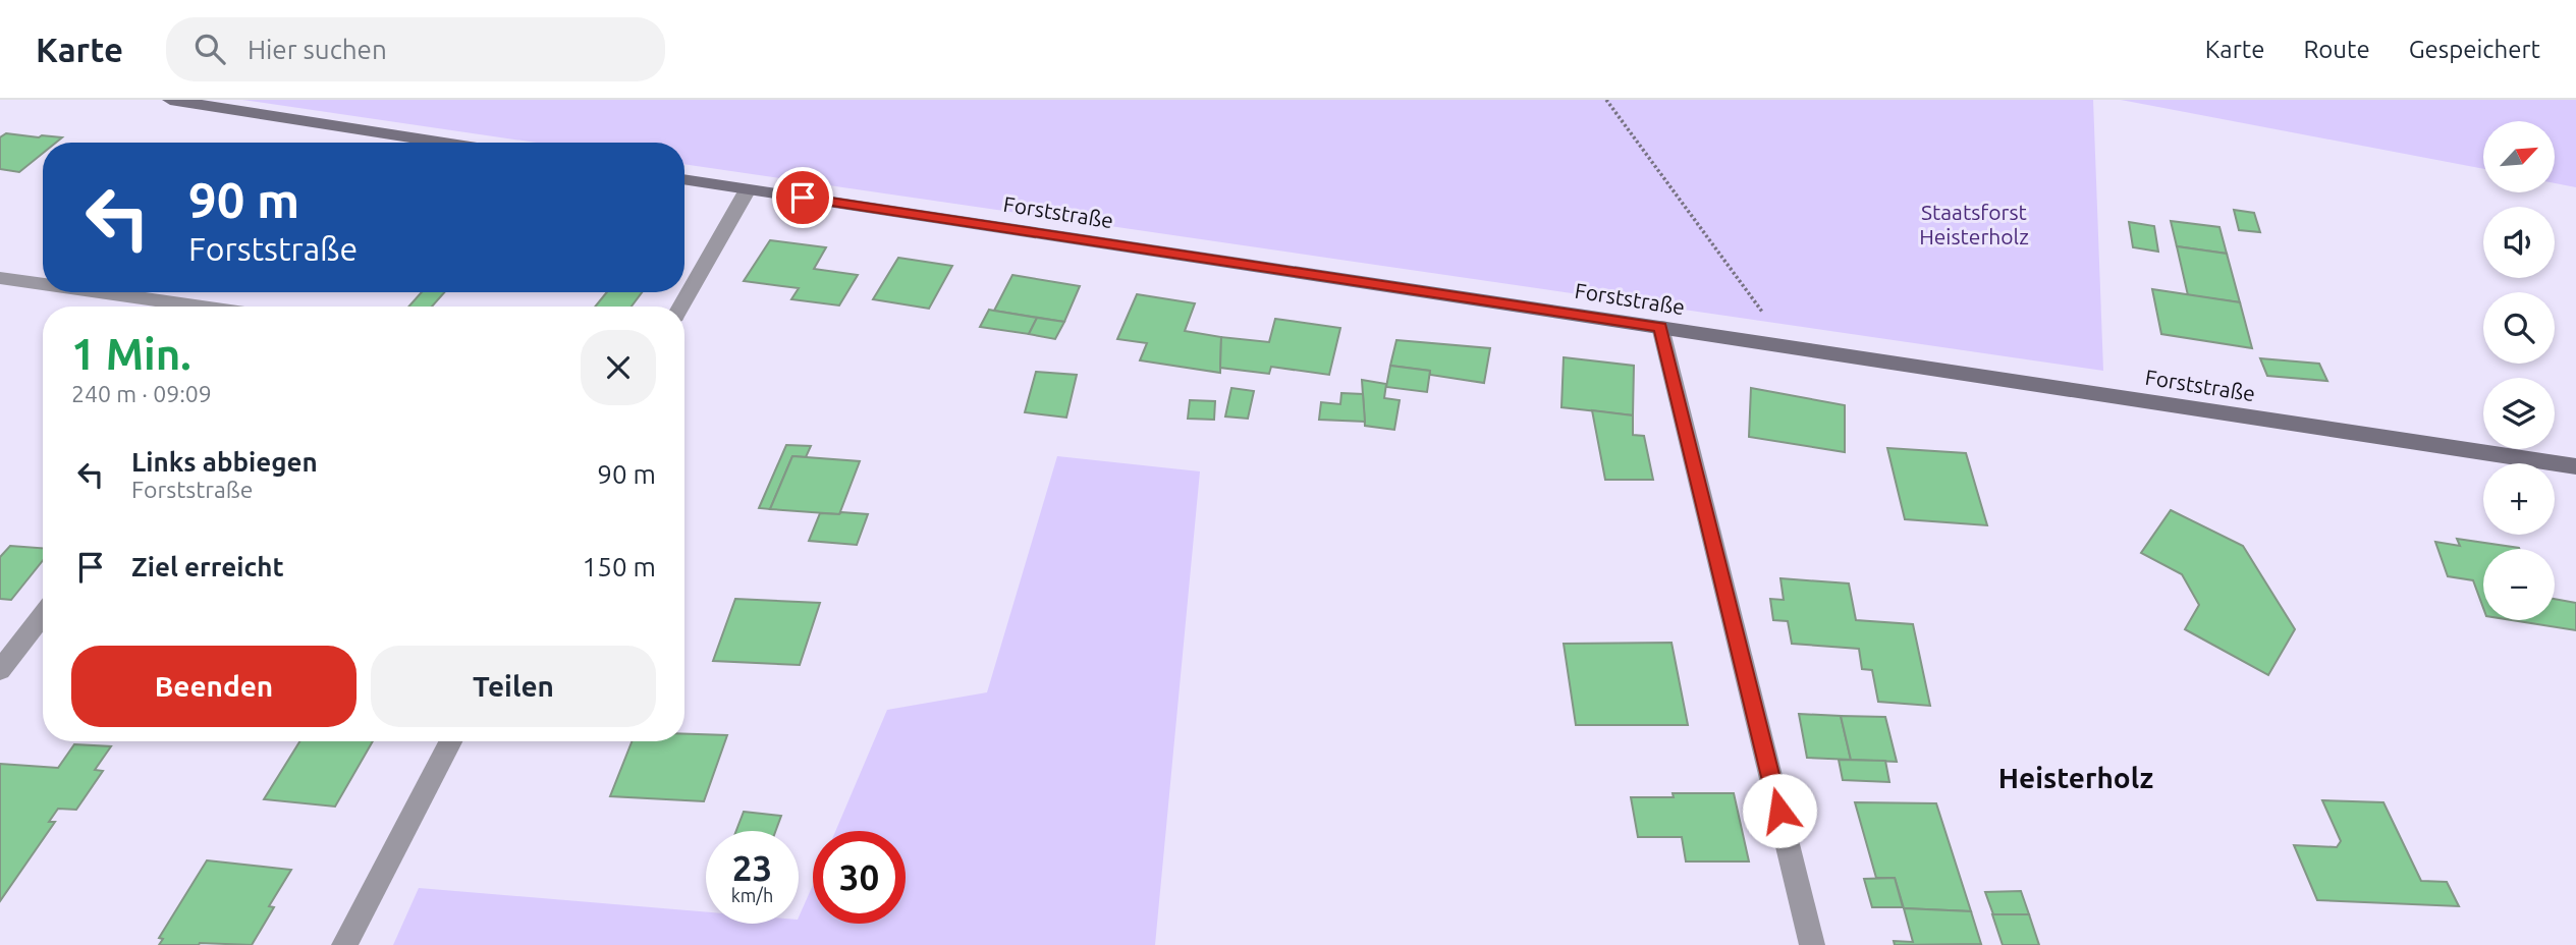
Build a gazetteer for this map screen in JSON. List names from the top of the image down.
{
  "streets": {
    "street": ["Forststraße"]
  },
  "districts": ["Heisterholz"],
  "parks": ["Staatsforst Heisterholz"],
  "north": "top right",
  "page": {
    "header": "Karte",
    "search": "Hier suchen",
    "nav": ["Karte", "Route", "Gespeichert"],
    "map_buttons": ["+", "−"],
    "turn": ["90 m", "Forststraße"],
    "heading": ["1 Min.", "240 m · 09:09"],
    "list": [
      {
        "name": "Links abbiegen",
        "note": "Forststraße",
        "value": "90 m"
      },
      {
        "name": "Ziel erreicht",
        "value": "150 m"
      }
    ],
    "buttons": ["Beenden", "Teilen"],
    "speed": "23 km/h",
    "limit": "30"
  }
}
